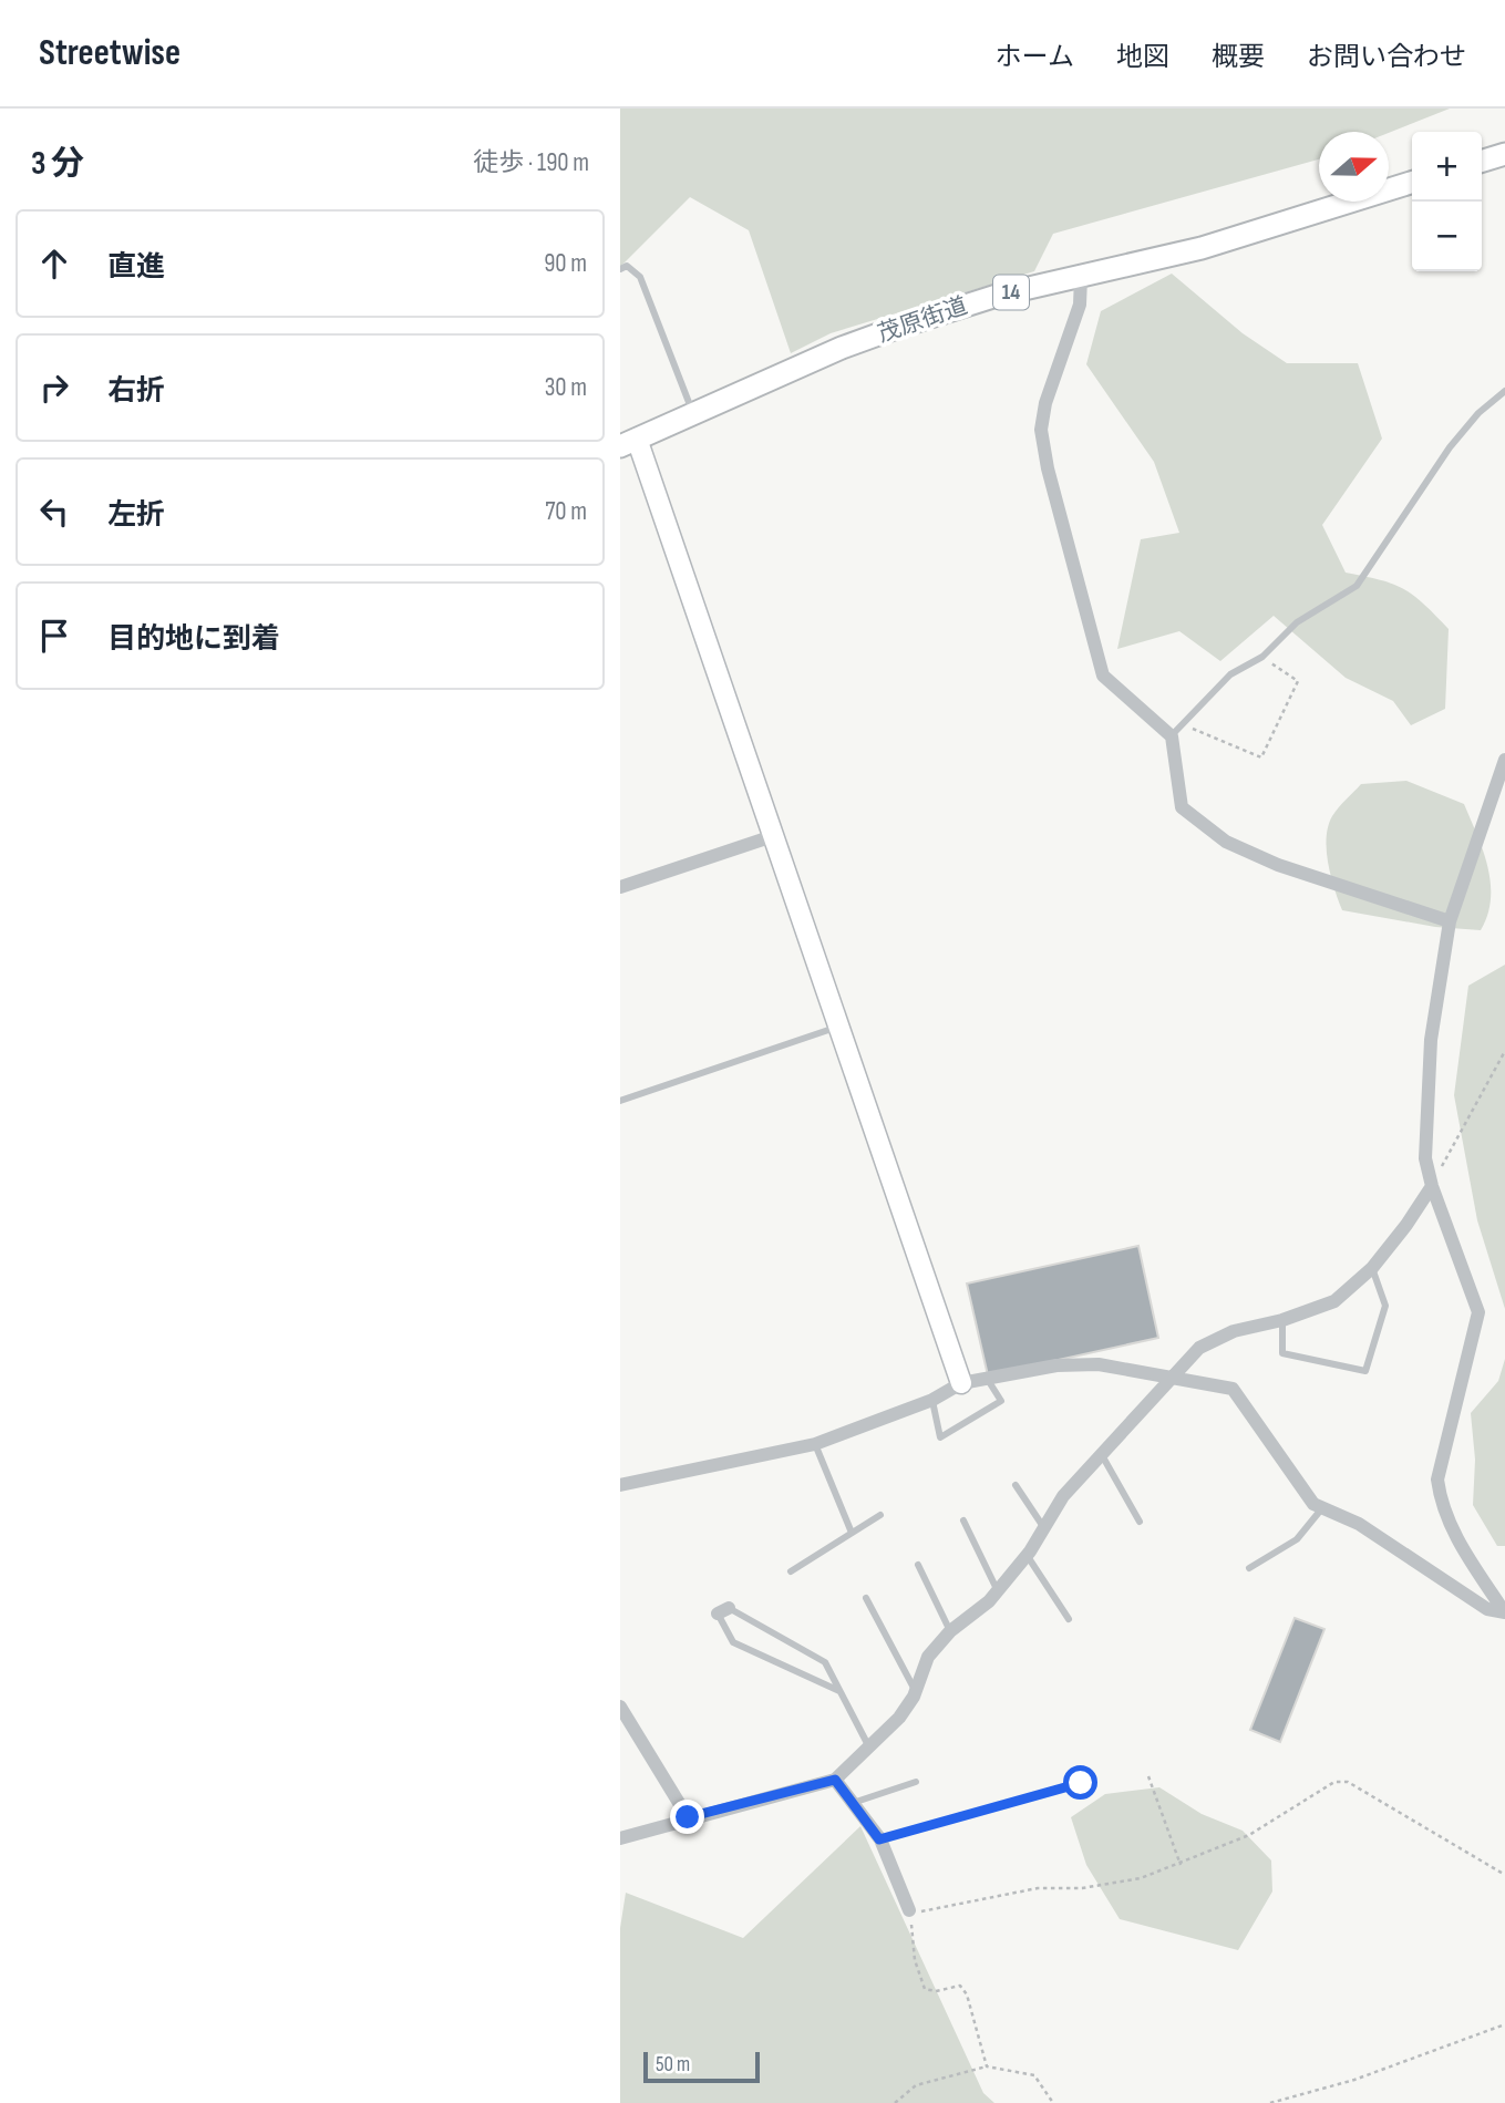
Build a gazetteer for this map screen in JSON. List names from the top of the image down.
{
  "streets": {
    "main road": ["14", "茂原街道"]
  },
  "scale_bar": "50 m",
  "north": "right",
  "page": {
    "header": "Streetwise",
    "nav": [
      "ホーム",
      "地図",
      "概要",
      "お問い合わせ"
    ],
    "heading": ["3 分", "徒歩 · 190 m"],
    "map_buttons": ["+", "−"],
    "list": [
      ["直進", "90 m"],
      ["右折", "30 m"],
      ["左折", "70 m"],
      "目的地に到着"
    ],
    "scale": "50 m"
  }
}
